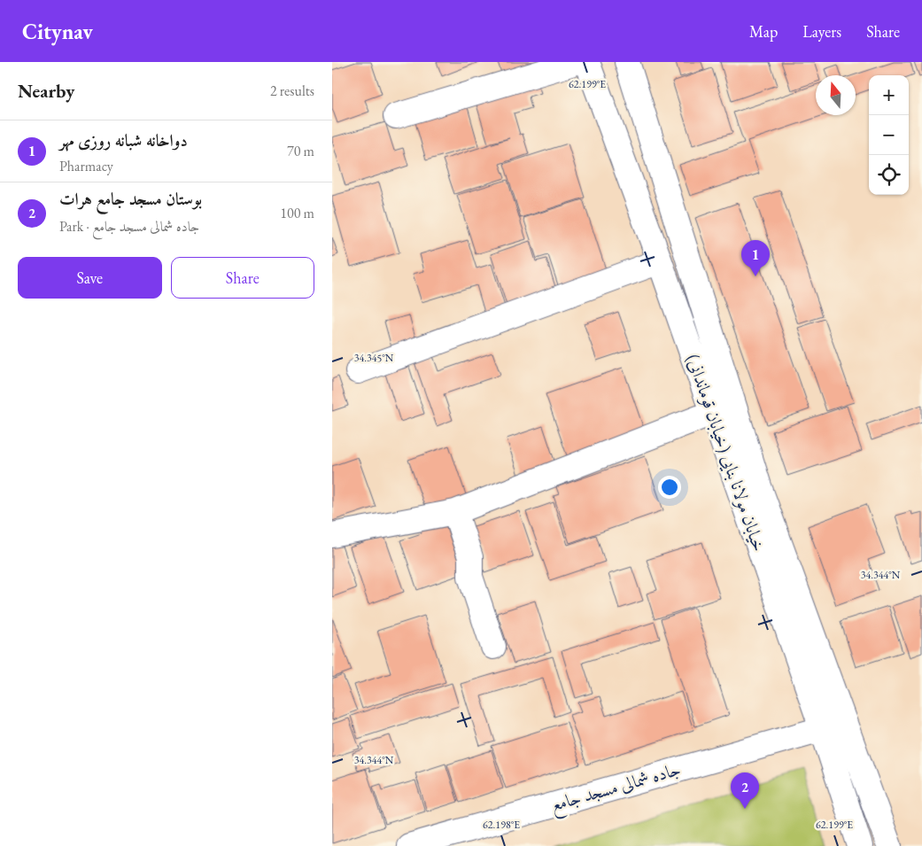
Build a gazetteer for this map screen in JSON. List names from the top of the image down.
{
  "streets": {
    "street": ["خیابان مولانا بنایی (خیابان قوماندانی)", "جاده شمالی مسجد جامع"]
  },
  "crossings": [
    ["خیابان مولانا بنایی (خیابان قوماندانی)", "جاده شمالی مسجد جامع"]
  ],
  "north": "top",
  "page": {
    "header": "Citynav",
    "nav": ["Map", "Layers", "Share"],
    "heading": ["Nearby", "2 results"],
    "map_buttons": ["+", "−"],
    "list": [
      {
        "mark": "1",
        "name": "دواخانه شبانه روزی مهر",
        "note": "Pharmacy",
        "value": "70 m"
      },
      {
        "mark": "2",
        "name": "بوستان مسجد جامع هرات",
        "note": "Park · جاده شمالی مسجد جامع",
        "value": "100 m"
      }
    ],
    "pins": ["1", "2"],
    "buttons": ["Save", "Share"]
  },
  "coordinates": [
    "62.199°E",
    "34.345°N",
    "34.344°N",
    "62.198°E"
  ]
}
